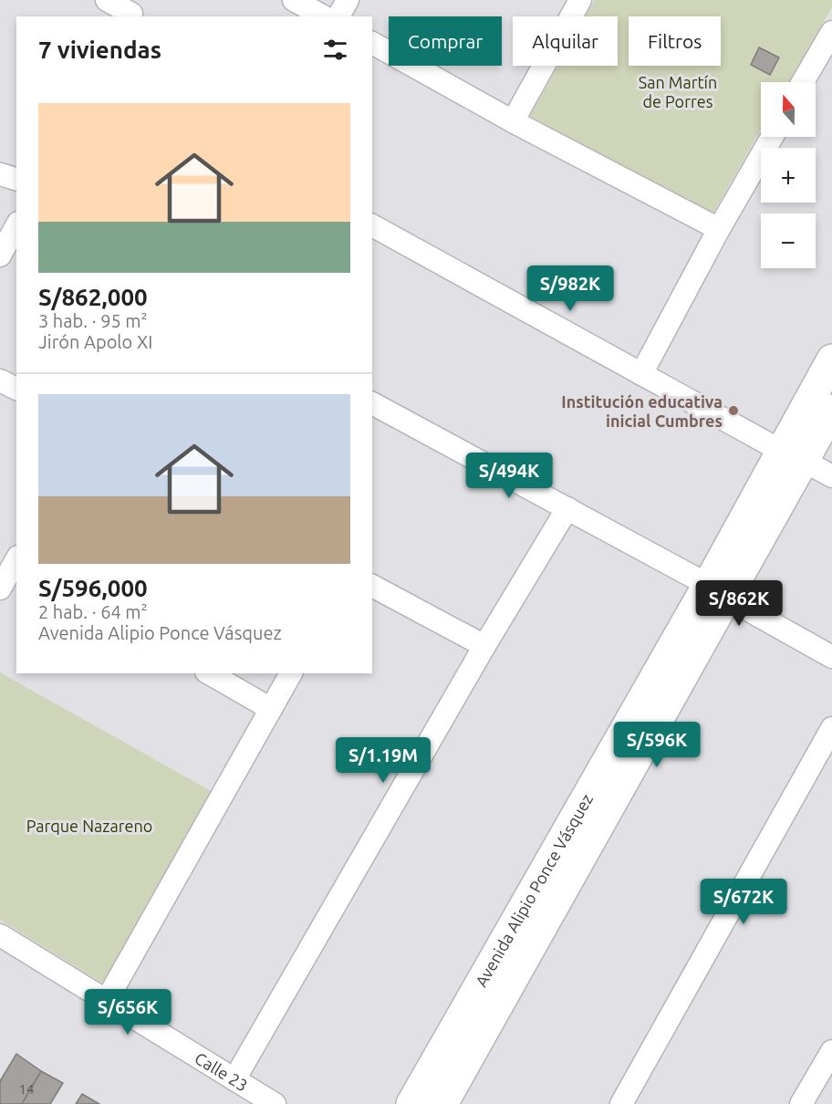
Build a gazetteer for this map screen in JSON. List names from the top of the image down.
{
  "streets": {
    "street": ["Avenida Alipio Ponce Vásquez", "Calle 23"]
  },
  "parks": ["San Martín de Porres", "Parque Nazareno"],
  "places": ["Institución educativa inicial Cumbres"],
  "house_numbers": ["14"],
  "north": "top",
  "page": {
    "chip": ["Comprar", "Alquilar", "Filtros"],
    "heading": "7 viviendas",
    "map_buttons": ["+", "−"],
    "list": [
      {
        "name": "S/862,000",
        "note": "3 hab. · 95 m² · Jirón Apolo XI"
      },
      {
        "name": "S/596,000",
        "note": "2 hab. · 64 m² · Avenida Alipio Ponce Vásquez"
      }
    ],
    "price": [
      "S/982K",
      "S/494K",
      "S/862K",
      "S/596K",
      "S/1.19M",
      "S/672K",
      "S/656K"
    ]
  }
}
